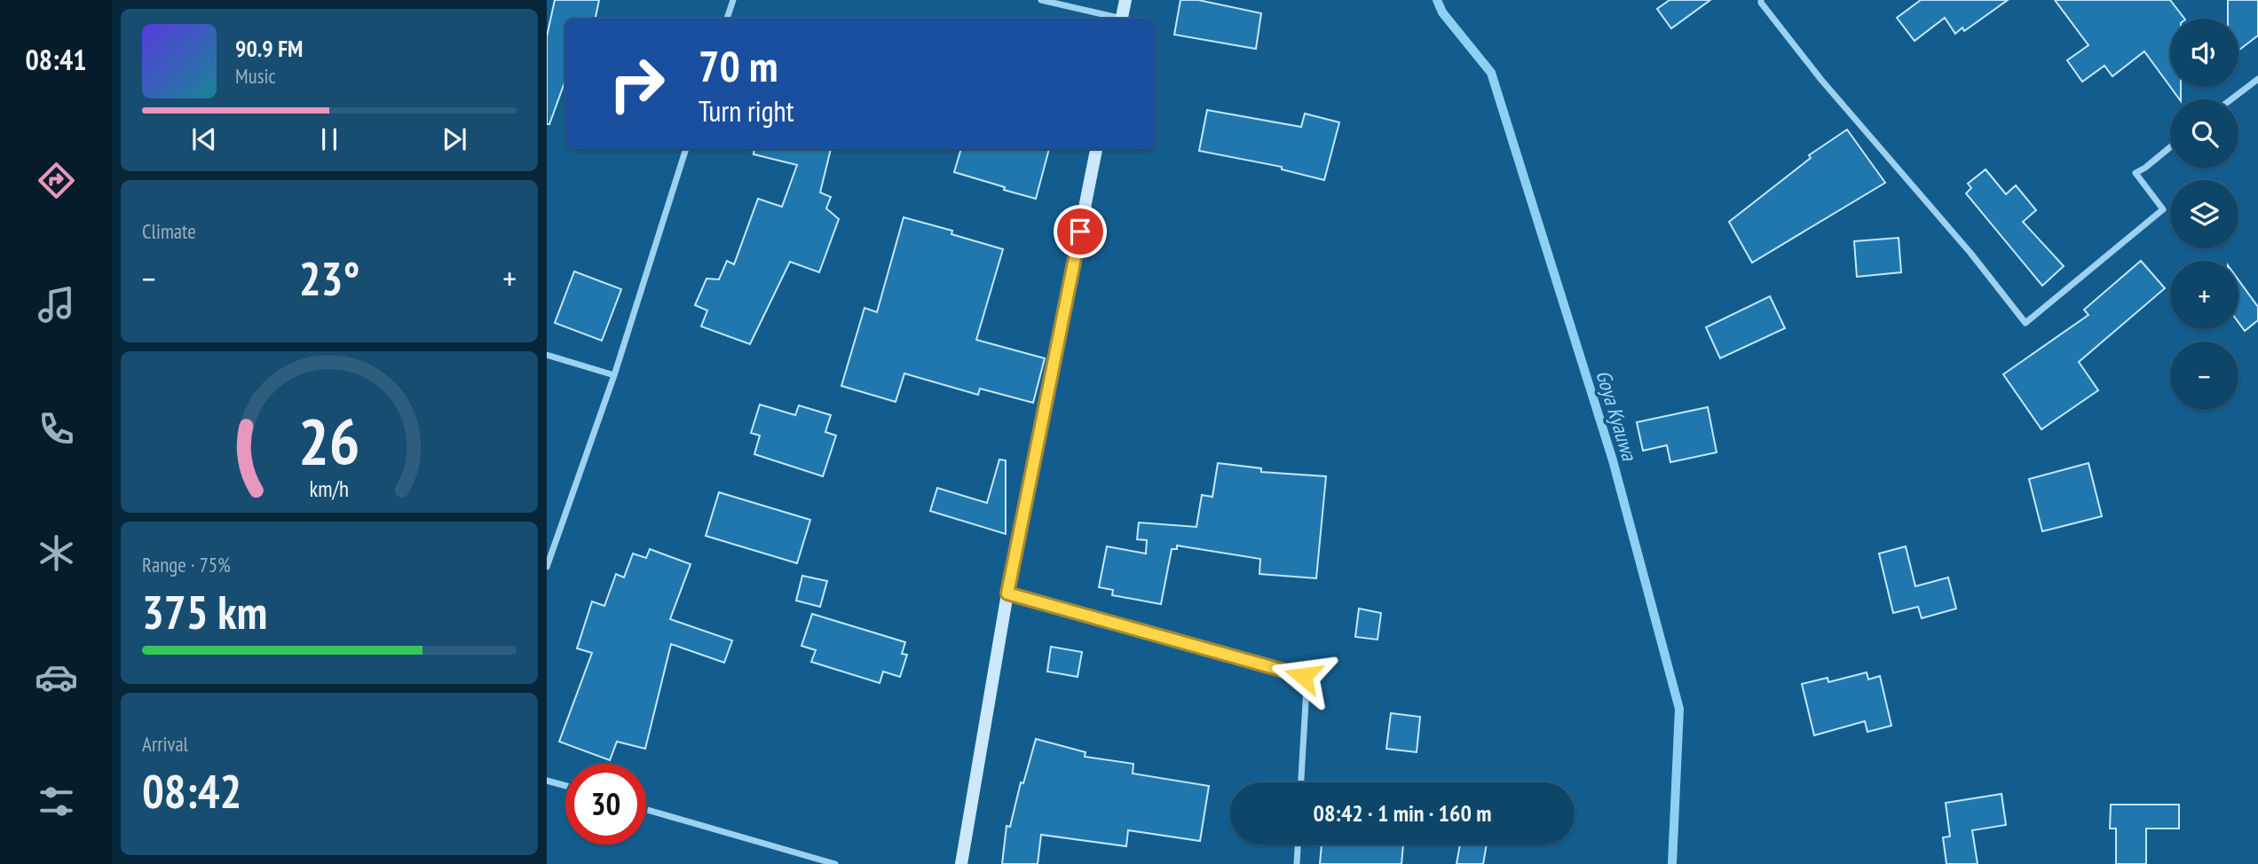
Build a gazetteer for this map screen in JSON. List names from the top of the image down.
{
  "water": ["Goya Kyauwa"],
  "page": {
    "tabs": "08:41",
    "map_buttons": ["+", "−"],
    "turn": ["70 m", "Turn right"],
    "song": ["90.9 FM", "Music"],
    "tile": [
      "Climate",
      ["Range · 75%", "375 km"],
      ["Arrival", "08:42"]
    ],
    "heat": ["−", "23°", "+"],
    "limit": "30",
    "trip": "08:42 · 1 min · 160 m",
    "gauge": ["26", "km/h"]
  }
}
